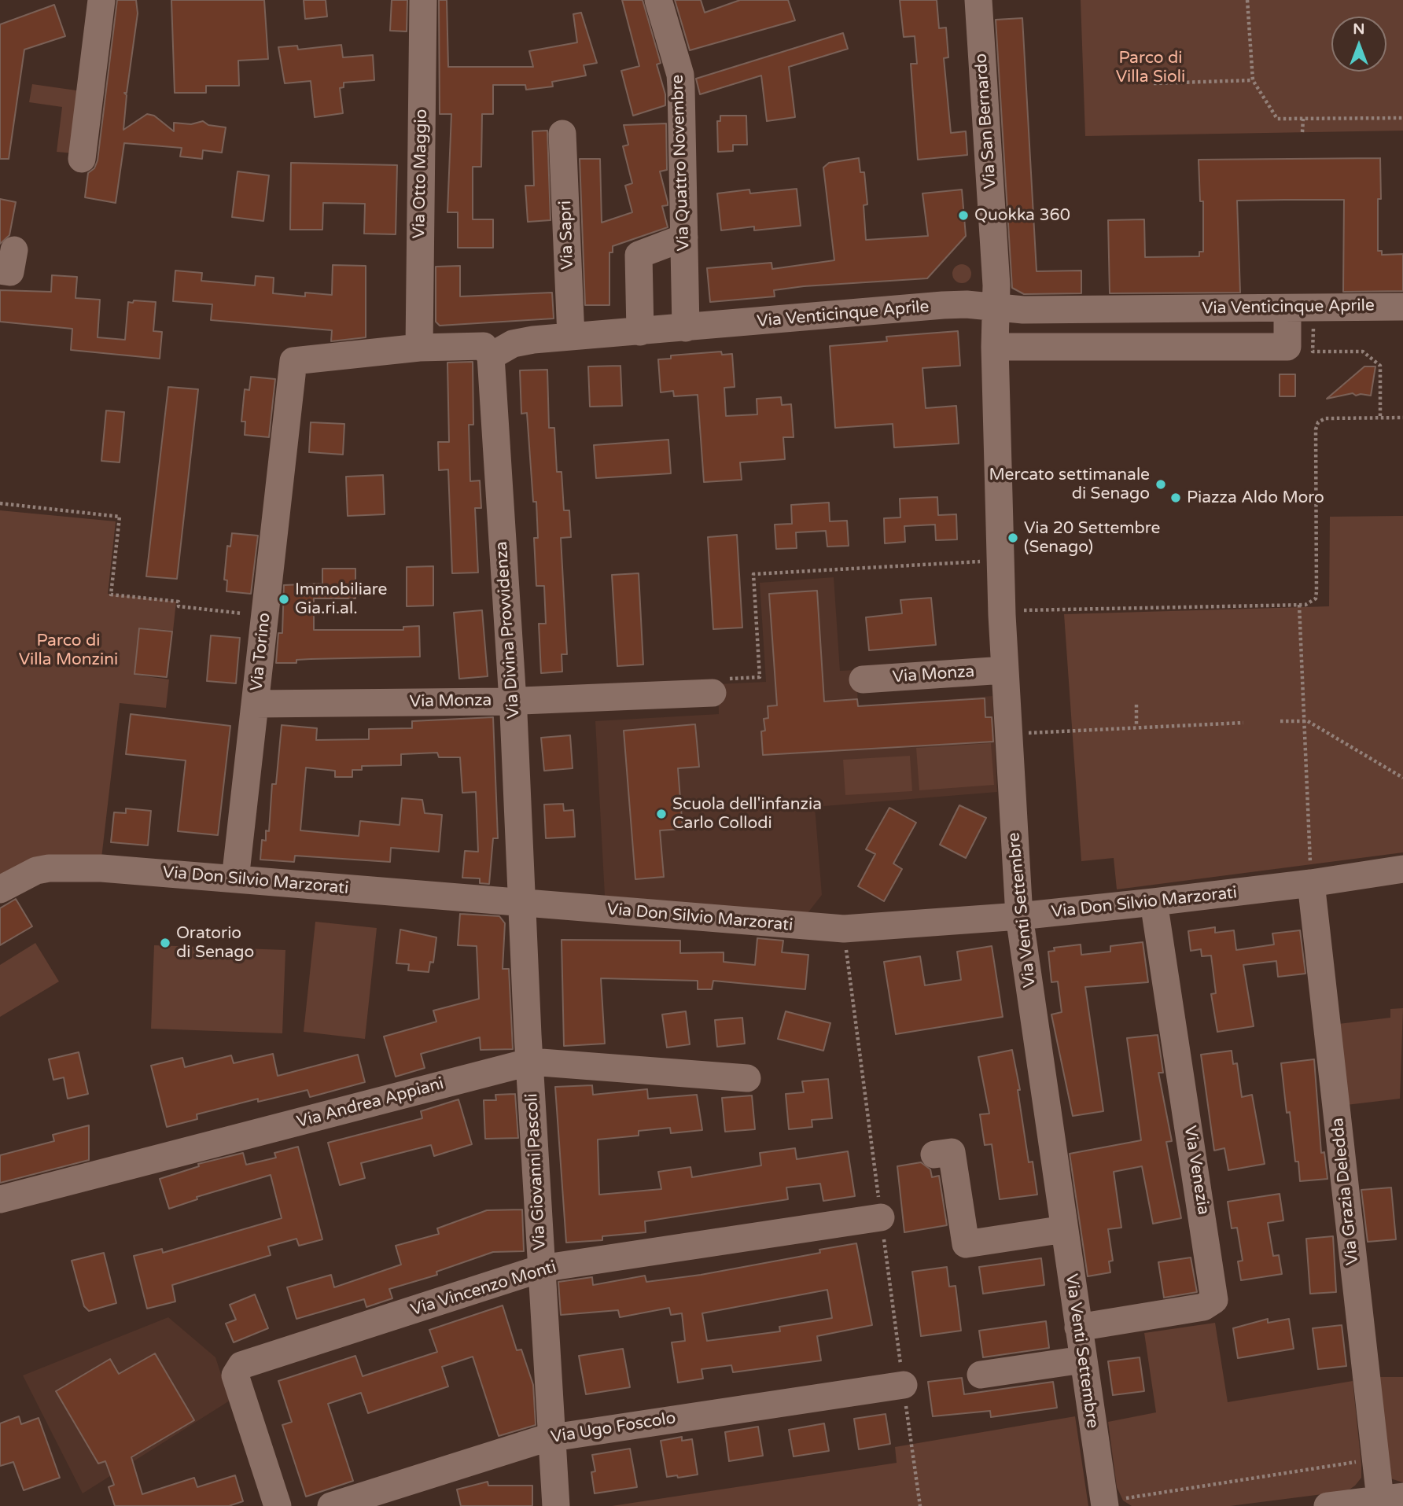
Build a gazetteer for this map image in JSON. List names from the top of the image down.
{
  "streets": {
    "street": [
      "Via San Bernardo",
      "Via Quattro Novembre",
      "Via Otto Maggio",
      "Via Sapri",
      "Via Venticinque Aprile",
      "Via Divina Provvidenza",
      "Via Torino",
      "Via Monza",
      "Via Don Silvio Marzorati",
      "Via Venti Settembre",
      "Via Andrea Appiani",
      "Via Venezia",
      "Via Giovanni Pascoli",
      "Via Grazia Deledda",
      "Via Vincenzo Monti",
      "Via Ugo Foscolo"
    ]
  },
  "crossings": [
    ["Via San Bernardo", "Via Venticinque Aprile"],
    ["Via San Bernardo", "Via Venti Settembre"],
    ["Via Quattro Novembre", "Via Venticinque Aprile"],
    ["Via Otto Maggio", "Via Torino"],
    ["Via Sapri", "Via Venticinque Aprile"],
    ["Via Venticinque Aprile", "Via Divina Provvidenza"],
    ["Via Venticinque Aprile", "Via Venti Settembre"],
    ["Via Divina Provvidenza", "Via Monza"],
    ["Via Divina Provvidenza", "Via Don Silvio Marzorati"],
    ["Via Divina Provvidenza", "Via Giovanni Pascoli"],
    ["Via Torino", "Via Monza"],
    ["Via Torino", "Via Don Silvio Marzorati"],
    ["Via Monza", "Via Venti Settembre"],
    ["Via Don Silvio Marzorati", "Via Venti Settembre"],
    ["Via Don Silvio Marzorati", "Via Venezia"],
    ["Via Don Silvio Marzorati", "Via Giovanni Pascoli"],
    ["Via Don Silvio Marzorati", "Via Grazia Deledda"],
    ["Via Venti Settembre", "Via Venezia"],
    ["Via Andrea Appiani", "Via Giovanni Pascoli"],
    ["Via Giovanni Pascoli", "Via Vincenzo Monti"],
    ["Via Giovanni Pascoli", "Via Ugo Foscolo"]
  ],
  "parks": ["Parco di Villa Sioli", "Parco di Villa Monzini"],
  "places": [
    "Quokka 360",
    "Mercato settimanale di Senago",
    "Piazza Aldo Moro",
    "Via 20 Settembre (Senago)",
    "Immobiliare Gia.ri.al.",
    "Scuola dell'infanzia Carlo Collodi",
    "Oratorio di Senago"
  ],
  "north": "top"
}
